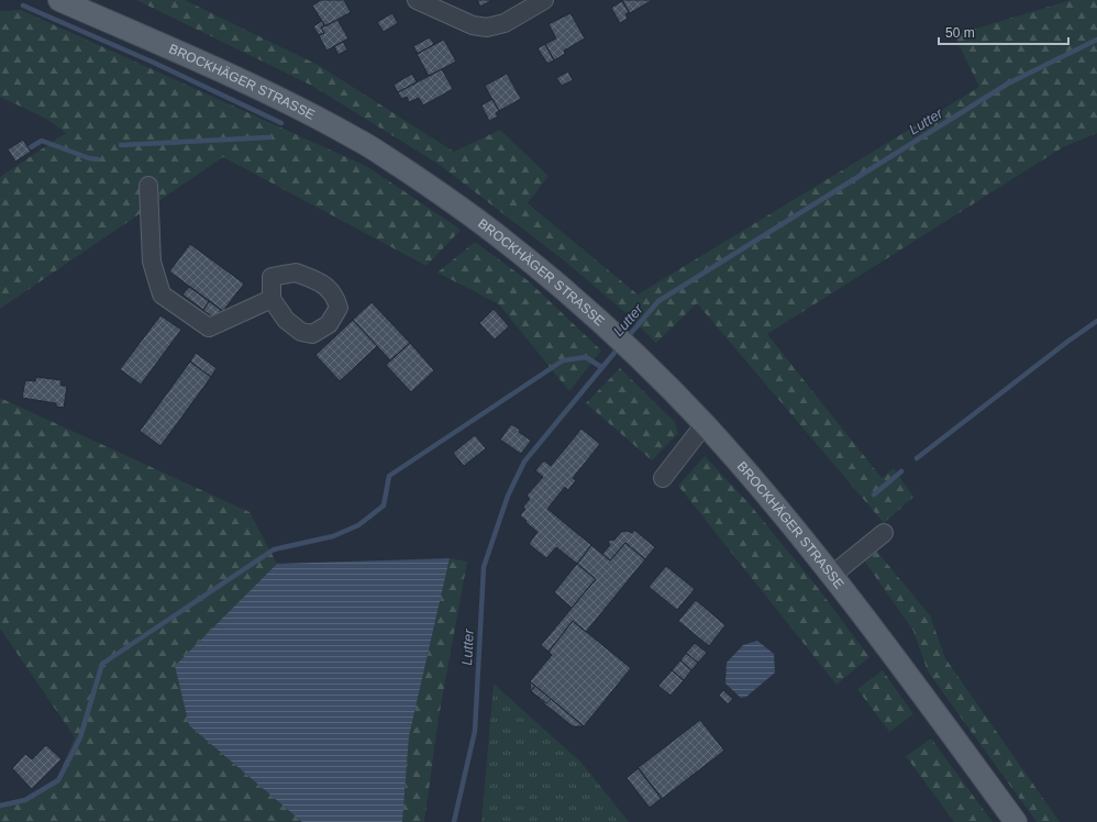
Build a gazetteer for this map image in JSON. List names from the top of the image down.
{
  "streets": {
    "main road": ["BROCKHÄGER STRASSE"]
  },
  "water": ["Lutter"],
  "scale_bar": "50 m"
}
